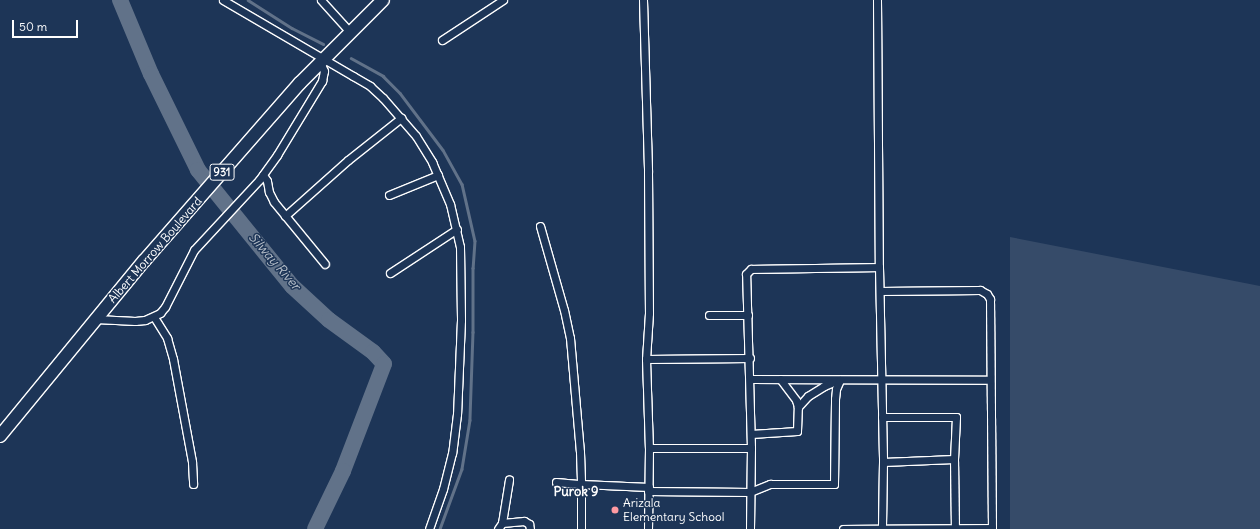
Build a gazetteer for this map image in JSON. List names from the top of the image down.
{
  "streets": {
    "highway": ["931", "Albert Morrow Boulevard"]
  },
  "districts": ["Purok 9"],
  "water": ["Silway River"],
  "places": ["Arizala Elementary School"],
  "scale_bar": "50 m"
}
